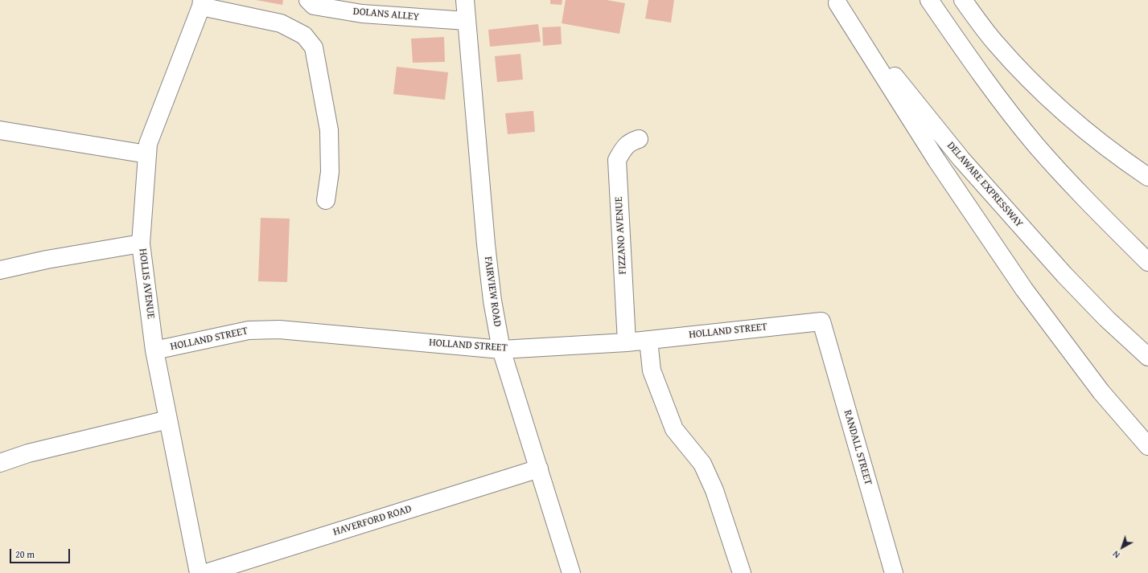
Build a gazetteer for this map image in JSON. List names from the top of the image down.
{
  "streets": {
    "main road": [
      "DOLANS ALLEY",
      "DELAWARE EXPRESSWAY",
      "FIZZANO AVENUE",
      "HOLLIS AVENUE",
      "FAIRVIEW ROAD",
      "HOLLAND STREET",
      "RANDALL STREET",
      "HAVERFORD ROAD"
    ]
  },
  "crossings": [
    ["DOLANS ALLEY", "FAIRVIEW ROAD"],
    ["FIZZANO AVENUE", "HOLLAND STREET"],
    ["HOLLIS AVENUE", "HOLLAND STREET"],
    ["FAIRVIEW ROAD", "HOLLAND STREET"],
    ["FAIRVIEW ROAD", "HAVERFORD ROAD"],
    ["HOLLAND STREET", "RANDALL STREET"]
  ],
  "scale_bar": "20 m",
  "north": "bottom left"
}
